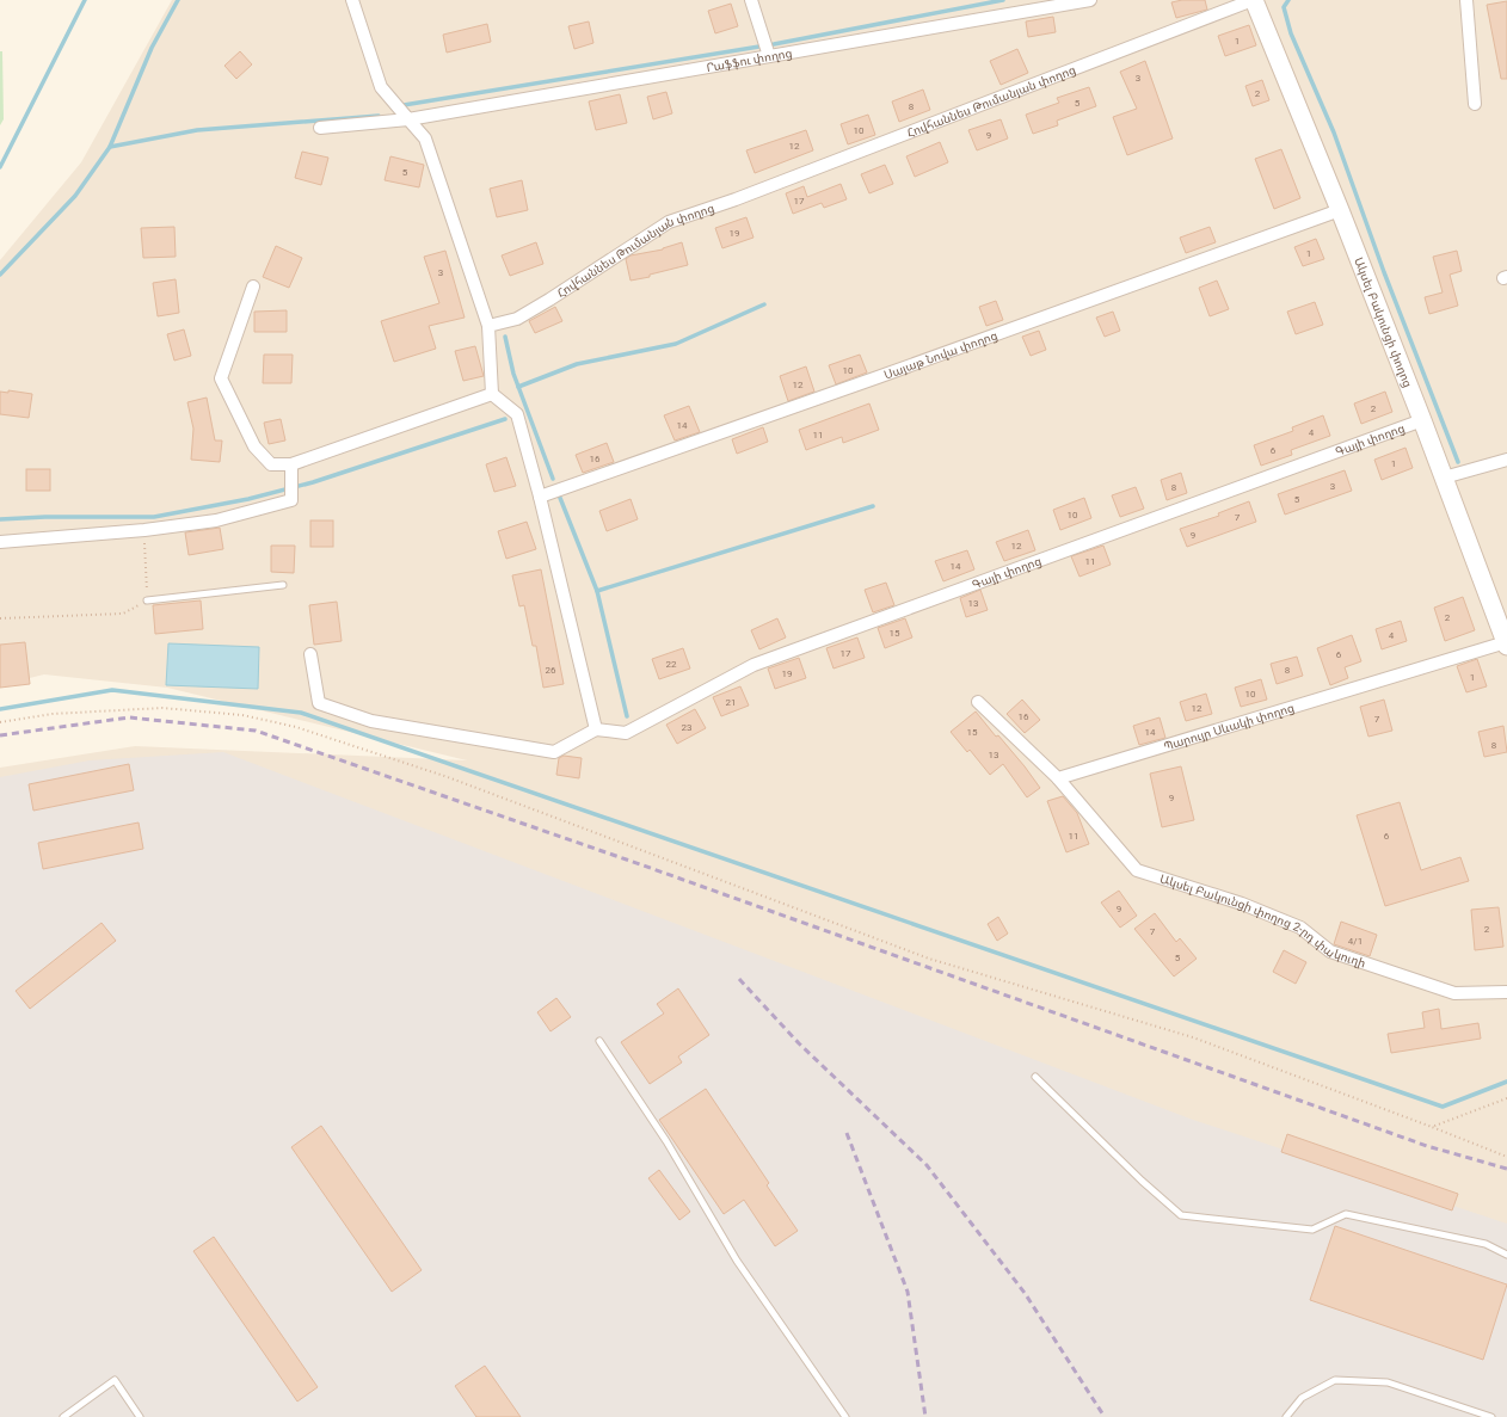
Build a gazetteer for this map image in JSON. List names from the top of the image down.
{
  "streets": {
    "main road": ["Ակսել Բակունցի փողոց"],
    "street": [
      "Րաֆֆու փողոց",
      "Հովհաննես Թումանյան փողոց",
      "Սայաթ Նովա փողոց",
      "Գայի փողոց",
      "Պարույր Սևակի փողոց",
      "Ակսել Բակունցի փողոց 2-րդ փակուղի"
    ]
  },
  "crossings": [
    ["Հովհաննես Թումանյան փողոց", "Ակսել Բակունցի փողոց"],
    ["Ակսել Բակունցի փողոց", "Սայաթ Նովա փողոց"],
    ["Ակսել Բակունցի փողոց", "Գայի փողոց"],
    ["Ակսել Բակունցի փողոց", "Պարույր Սևակի փողոց"],
    ["Պարույր Սևակի փողոց", "Ակսել Բակունցի փողոց 2-րդ փակուղի"]
  ],
  "house_numbers": [
    "1",
    "3",
    "2",
    "5",
    "8",
    "10",
    "9",
    "12",
    "5",
    "17",
    "19",
    "1",
    "3",
    "10",
    "12",
    "2",
    "14",
    "4",
    "11",
    "6",
    "16",
    "1",
    "3",
    "8",
    "5",
    "10",
    "7",
    "9",
    "12",
    "11",
    "14",
    "13",
    "2",
    "15",
    "4",
    "17",
    "6",
    "22",
    "26",
    "8",
    "19",
    "1",
    "10",
    "21",
    "12",
    "16",
    "7",
    "23",
    "15",
    "14",
    "8",
    "13",
    "9",
    "11",
    "6",
    "9",
    "2",
    "7",
    "4/1",
    "5"
  ]
}
